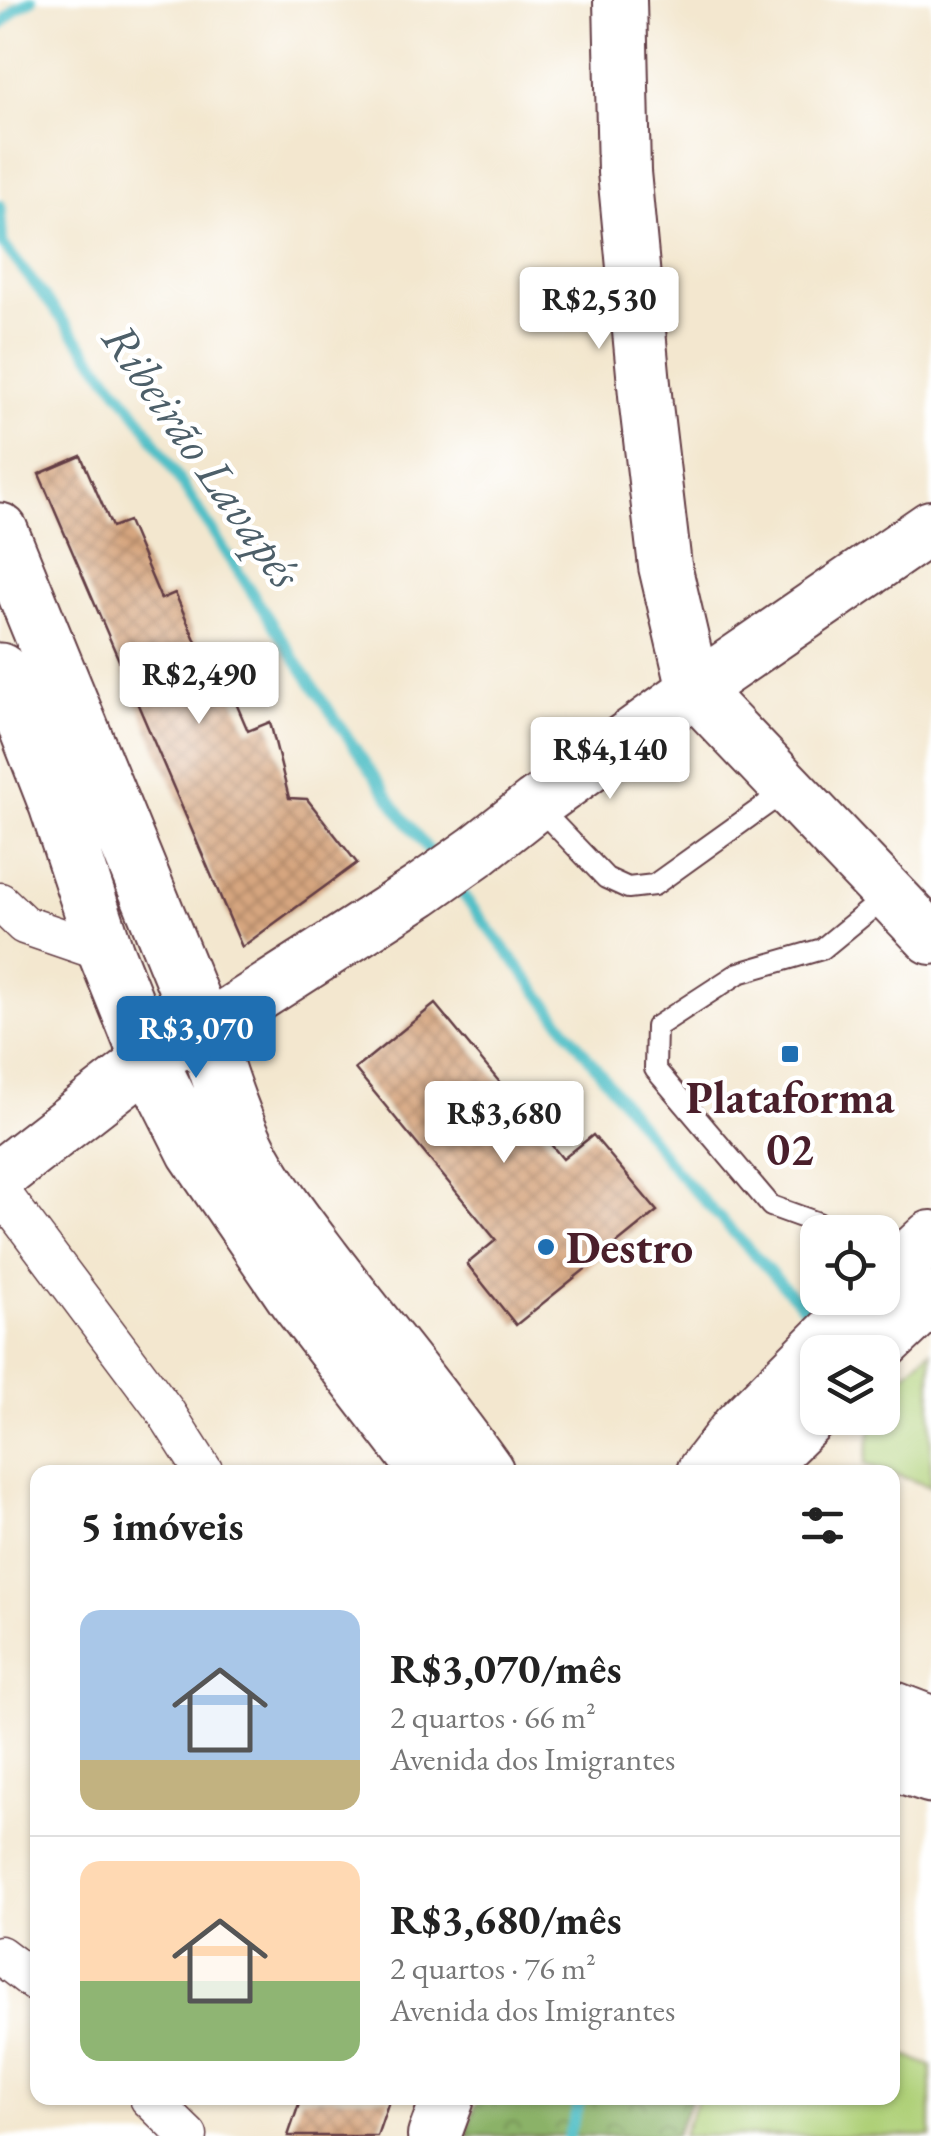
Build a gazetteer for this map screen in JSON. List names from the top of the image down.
{
  "water": ["Ribeirão Lavapés"],
  "places": {
    "transit": ["Plataforma 02"],
    "other": ["Destro"]
  },
  "page": {
    "price": [
      "R$2,530",
      "R$2,490",
      "R$4,140",
      "R$3,070",
      "R$3,680"
    ],
    "heading": "5 imóveis",
    "list": [
      {
        "name": "R$3,070/mês",
        "note": "2 quartos · 66 m² · Avenida dos Imigrantes"
      },
      {
        "name": "R$3,680/mês",
        "note": "2 quartos · 76 m² · Avenida dos Imigrantes"
      }
    ]
  }
}
